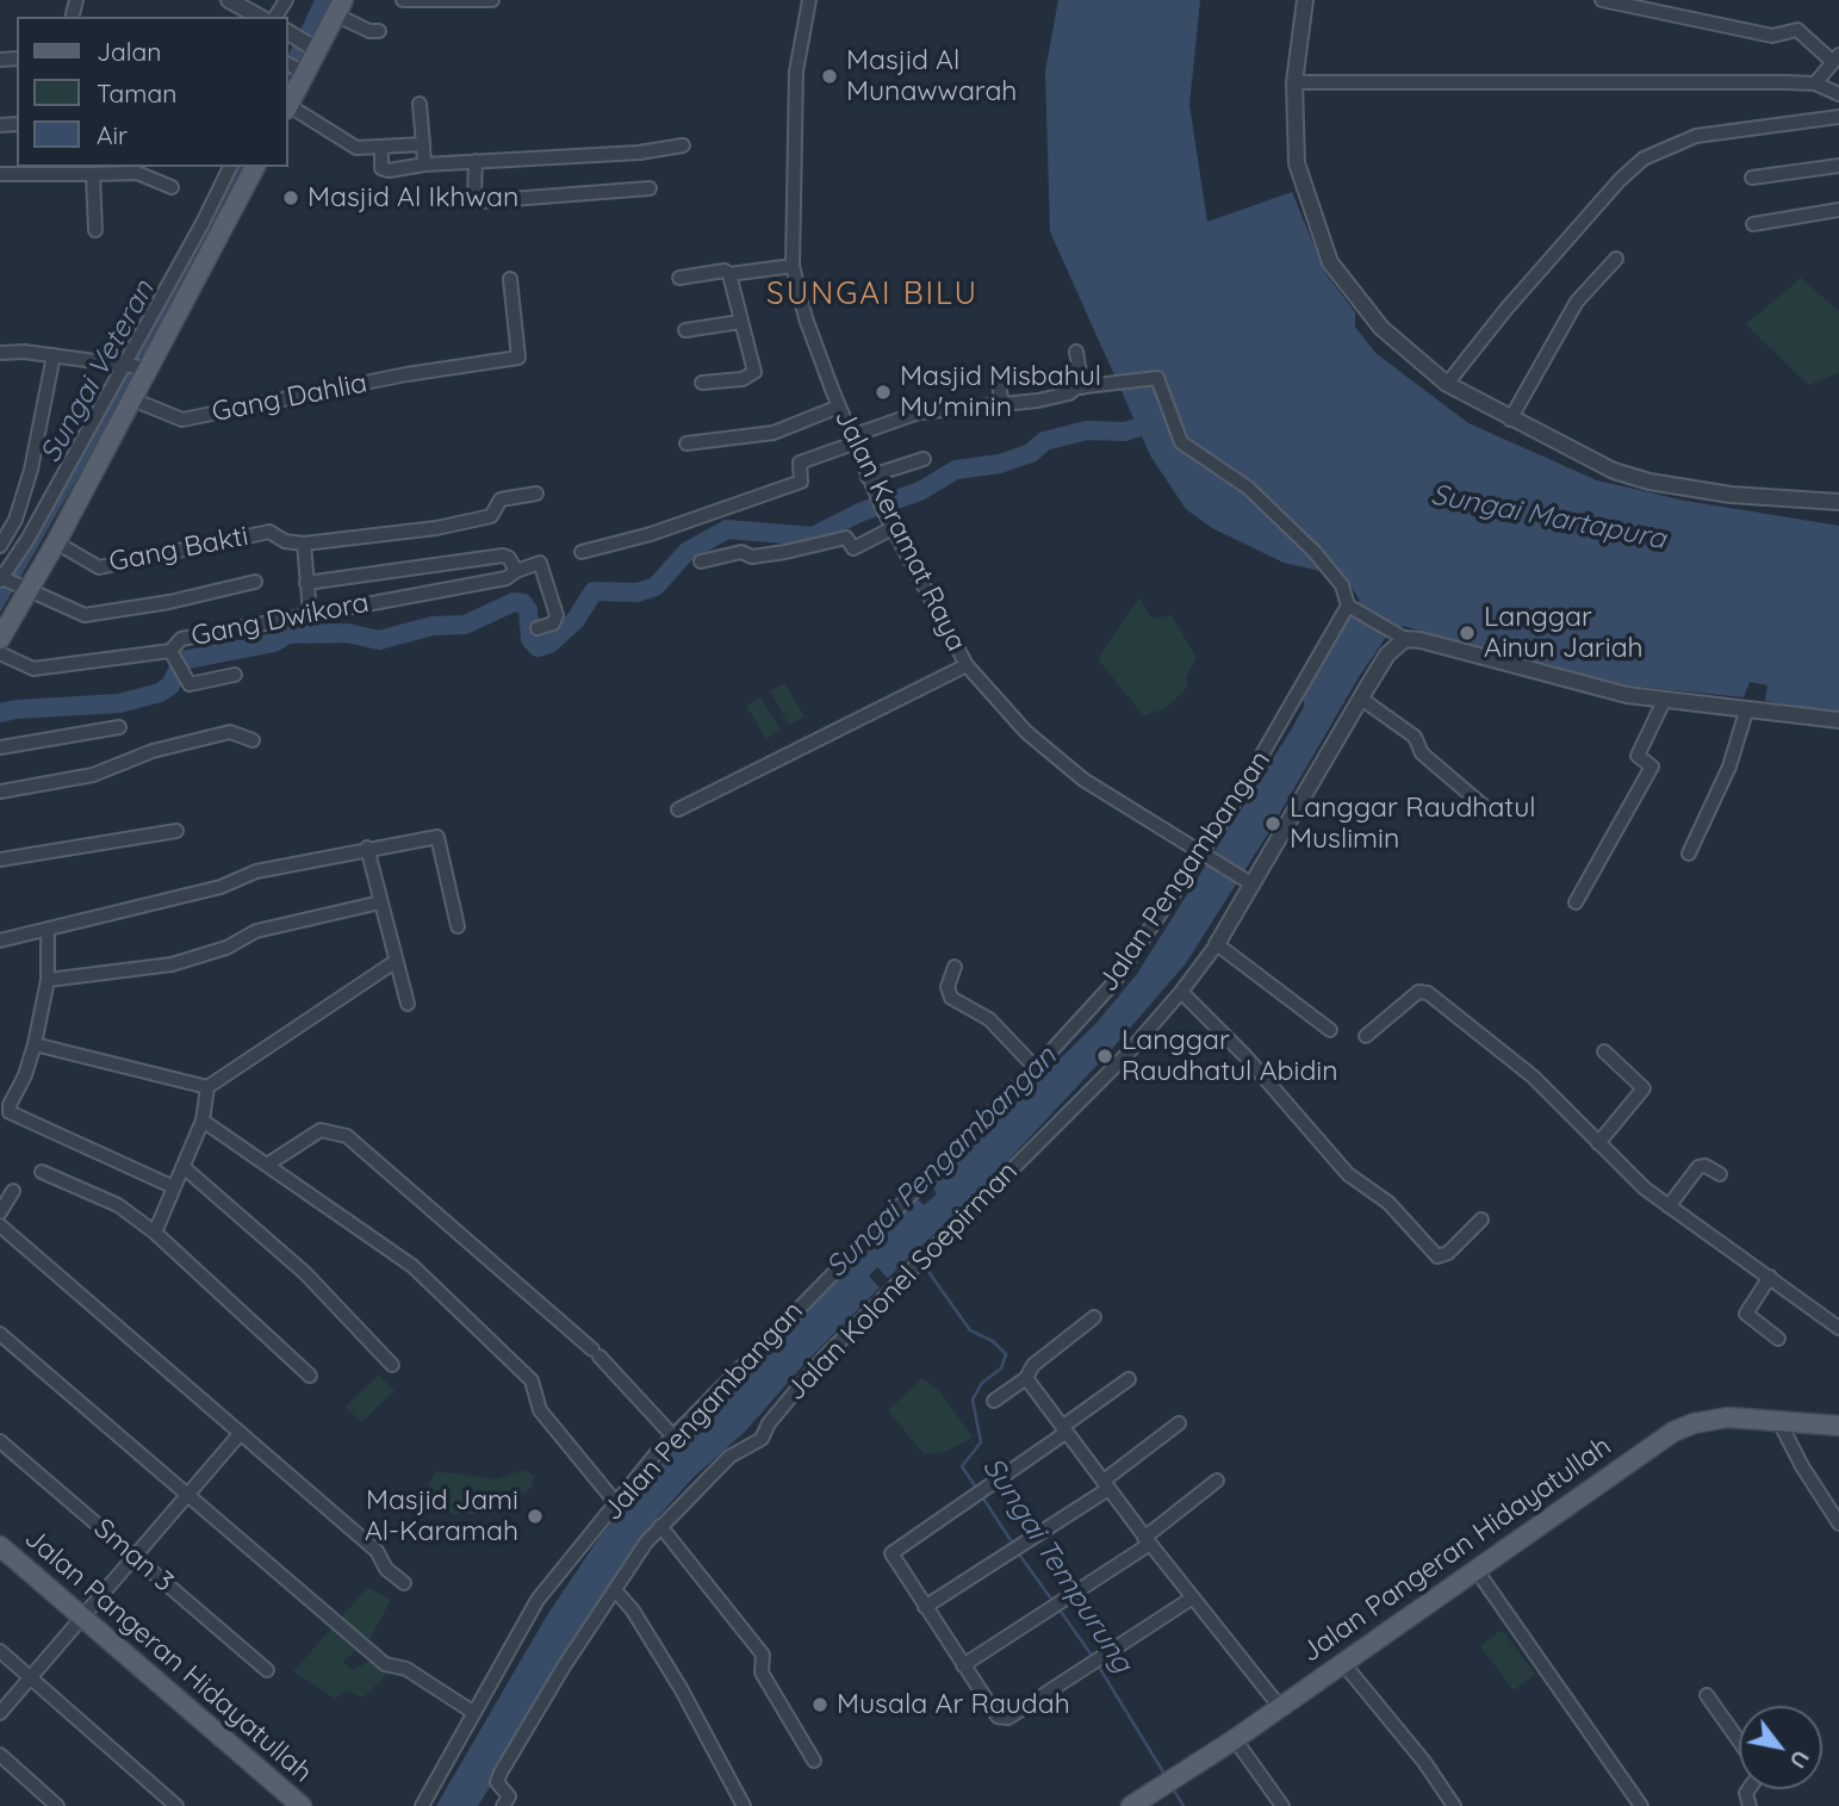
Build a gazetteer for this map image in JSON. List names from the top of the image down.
{
  "streets": {
    "main road": ["Jalan Pangeran Hidayatullah"],
    "street": [
      "Gang Dahlia",
      "Jalan Keramat Raya",
      "Gang Bakti",
      "Gang Dwikora",
      "Jalan Pengambangan",
      "Jalan Kolonel Soepirman",
      "Sman 3"
    ]
  },
  "crossings": [
    ["Jalan Keramat Raya", "Jalan Pengambangan"],
    ["Jalan Keramat Raya", "Jalan Kolonel Soepirman"]
  ],
  "districts": ["SUNGAI BILU"],
  "water": [
    "Sungai Veteran",
    "Sungai Martapura",
    "Sungai Pengambangan",
    "Sungai Tempurung"
  ],
  "places": [
    "Masjid Al Munawwarah",
    "Masjid Al Ikhwan",
    "Masjid Misbahul Mu'minin",
    "Langgar Ainun Jariah",
    "Langgar Raudhatul Muslimin",
    "Langgar Raudhatul Abidin",
    "Masjid Jami Al-Karamah",
    "Musala Ar Raudah"
  ],
  "legend": ["Jalan", "Taman", "Air"],
  "north": "bottom right"
}
